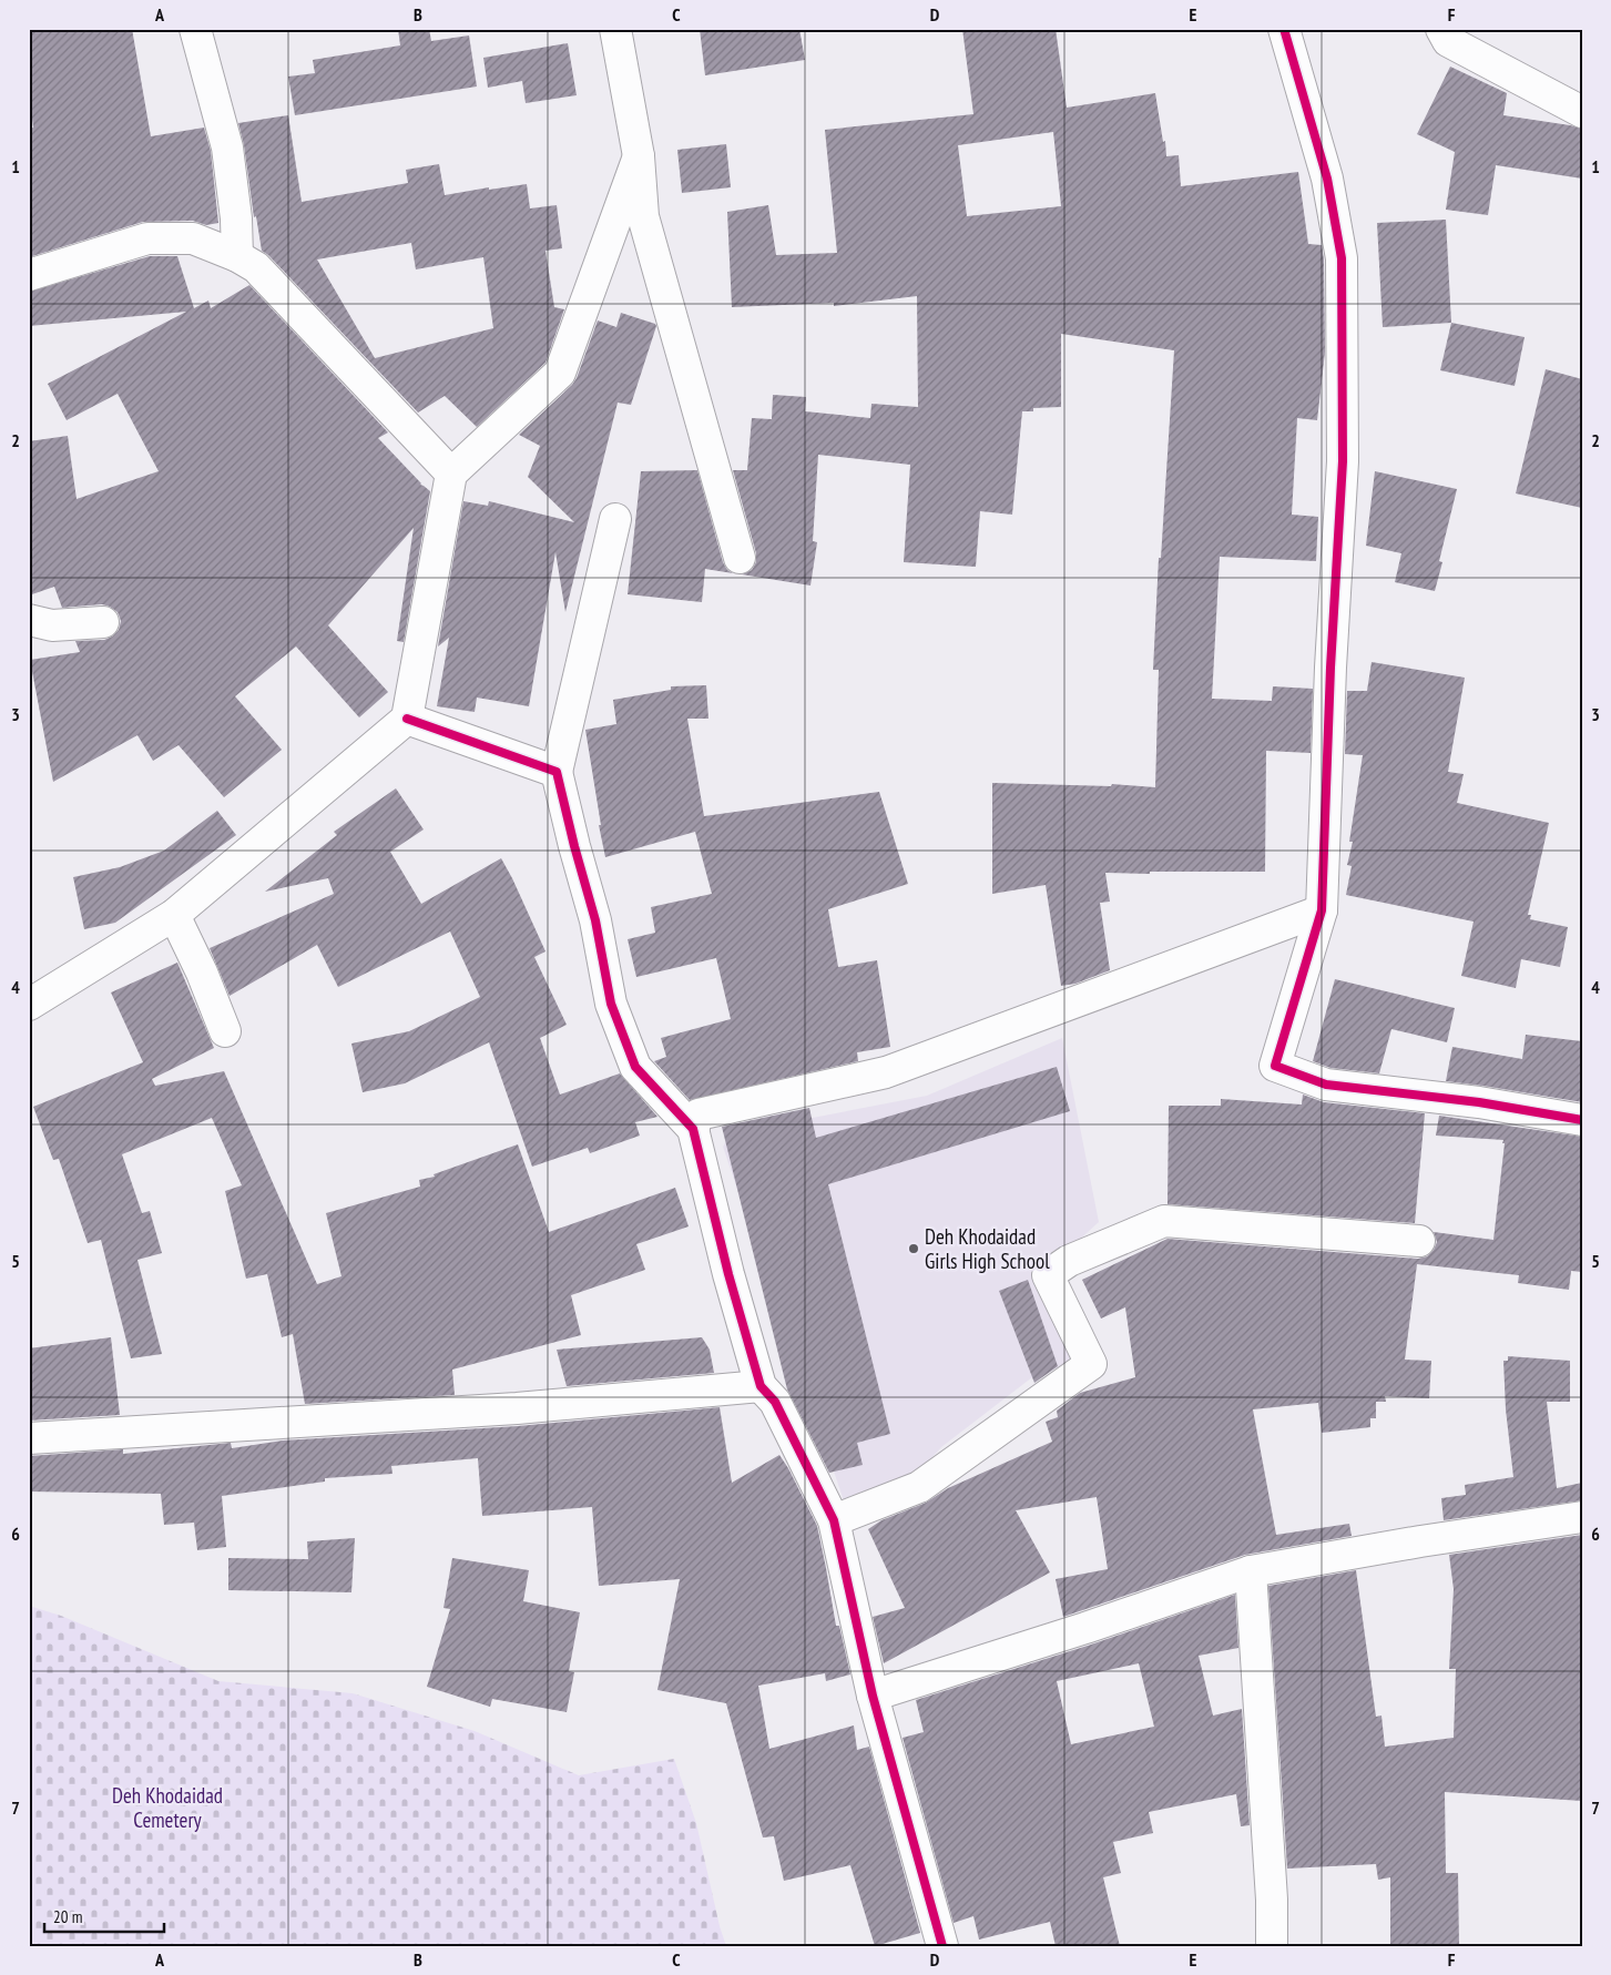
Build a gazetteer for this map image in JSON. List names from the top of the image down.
{
  "parks": ["Deh Khodaidad Cemetery"],
  "places": ["Deh Khodaidad Girls High School"],
  "scale_bar": "20 m",
  "grid": {
    "columns": [
      "A",
      "B",
      "C",
      "D",
      "E",
      "F"
    ],
    "rows": [
      "1",
      "2",
      "3",
      "4",
      "5",
      "6",
      "7"
    ]
  }
}
